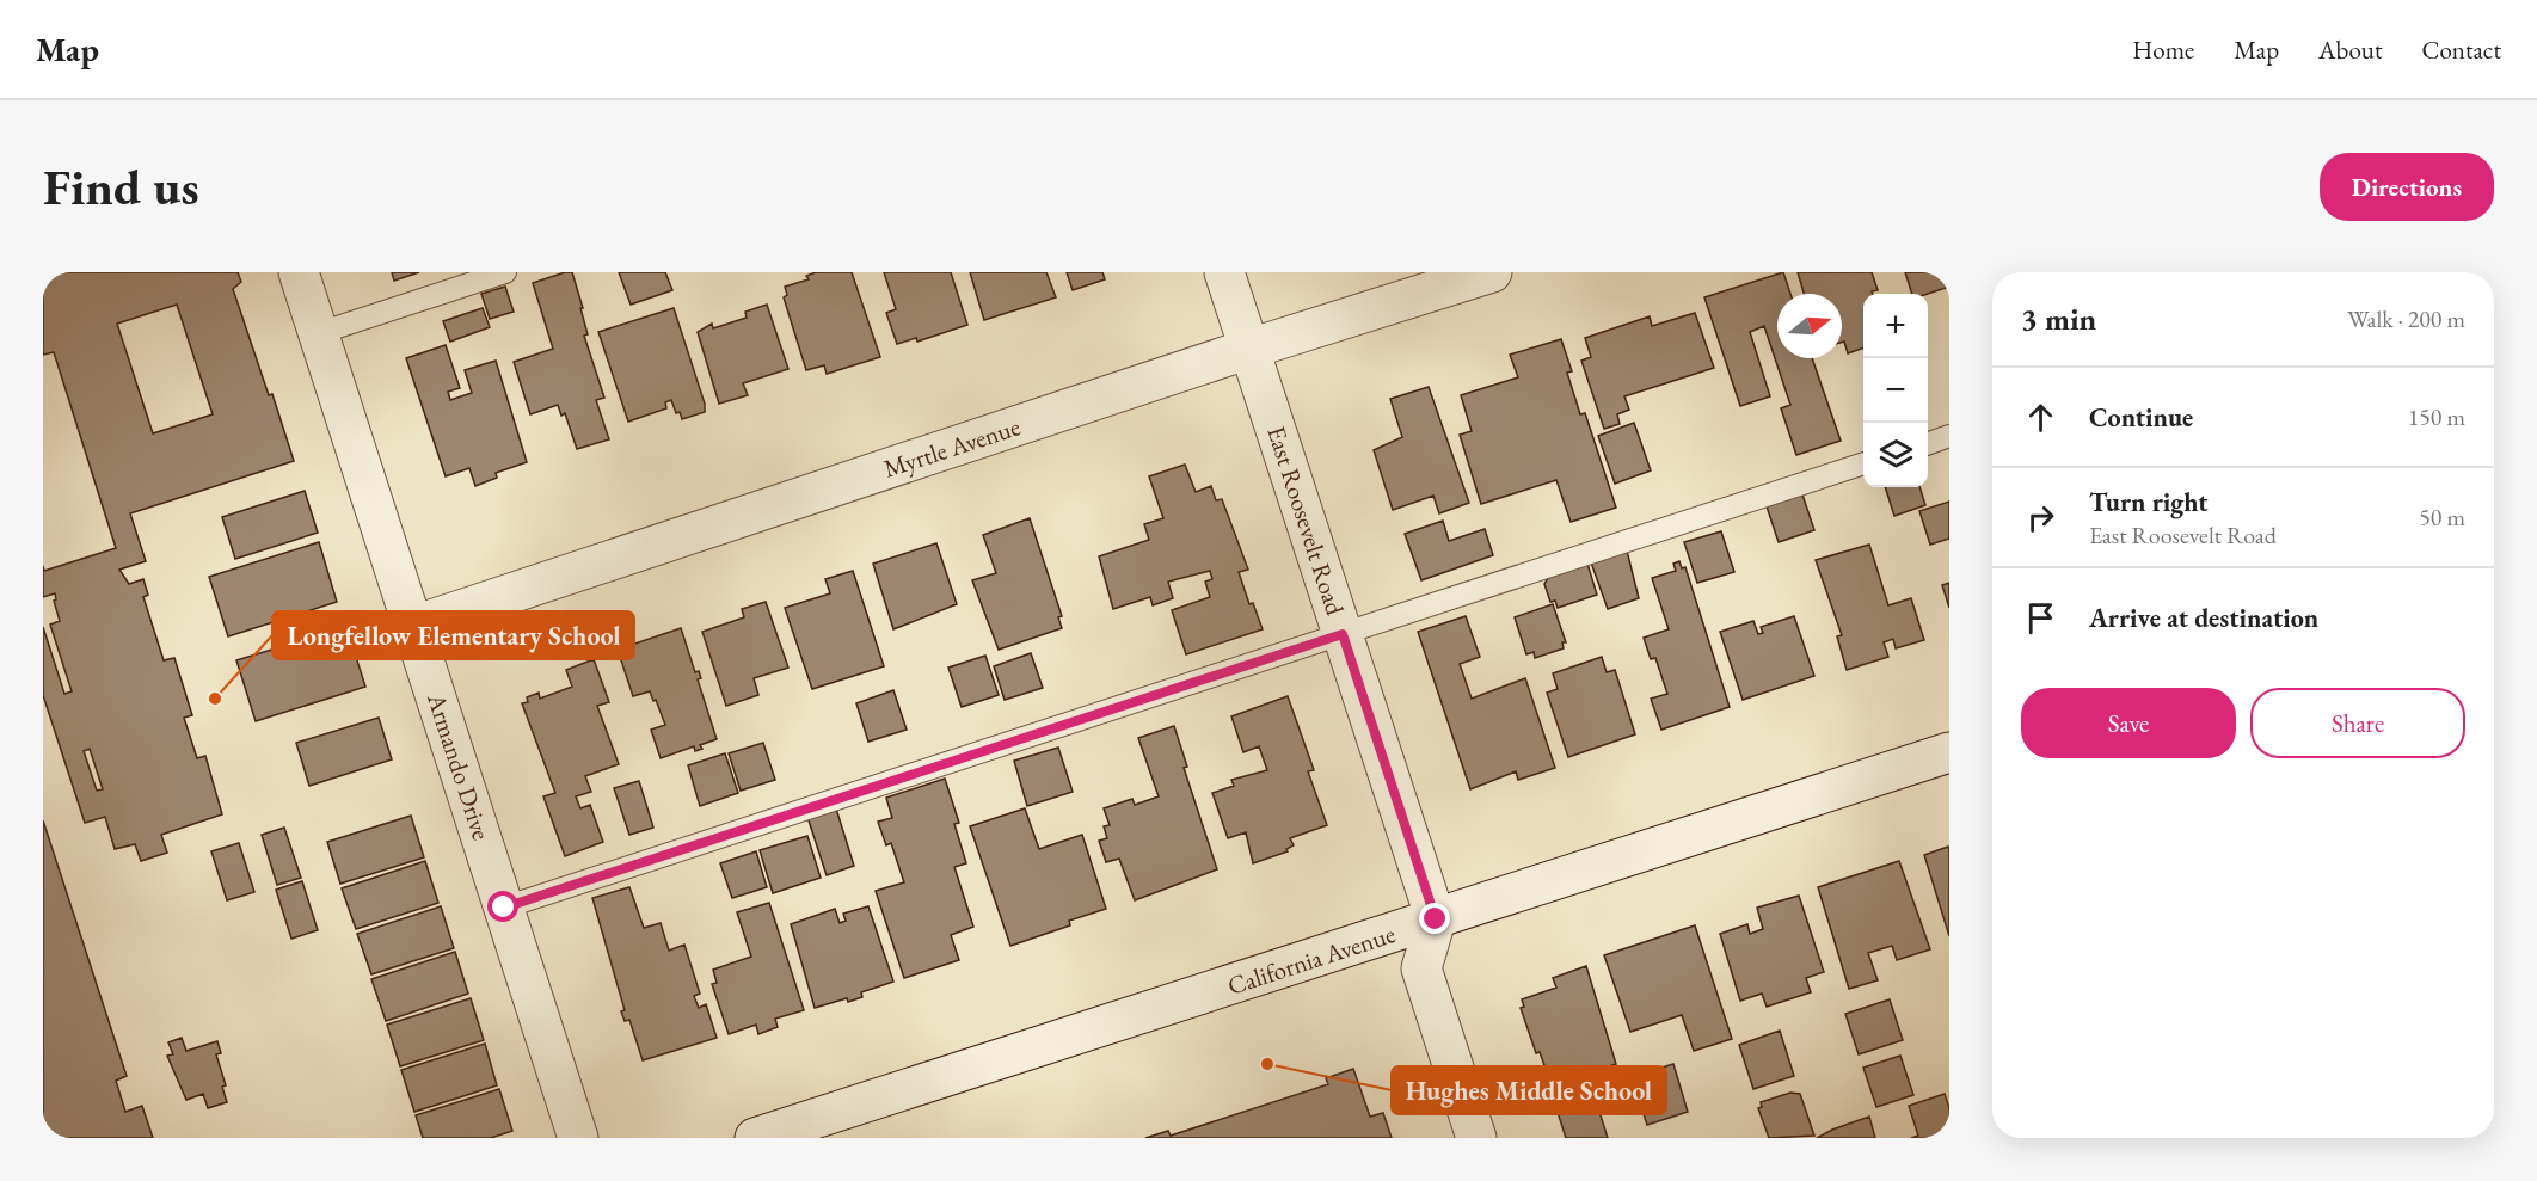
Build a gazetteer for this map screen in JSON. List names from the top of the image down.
{
  "streets": {
    "street": [
      "Myrtle Avenue",
      "East Roosevelt Road",
      "Armando Drive",
      "California Avenue"
    ]
  },
  "crossings": [
    ["Myrtle Avenue", "East Roosevelt Road"],
    ["Myrtle Avenue", "Armando Drive"],
    ["East Roosevelt Road", "California Avenue"]
  ],
  "places": ["Longfellow Elementary School", "Hughes Middle School"],
  "north": "right",
  "page": {
    "header": "Map",
    "nav": [
      "Home",
      "Map",
      "About",
      "Contact"
    ],
    "buttons": [
      "Directions",
      ["Save", "Share"]
    ],
    "title": "Find us",
    "heading": ["3 min", "Walk · 200 m"],
    "map_buttons": ["+", "−"],
    "list": [
      ["Continue", "150 m"],
      ["Turn right", "East Roosevelt Road", "50 m"],
      "Arrive at destination"
    ]
  }
}
